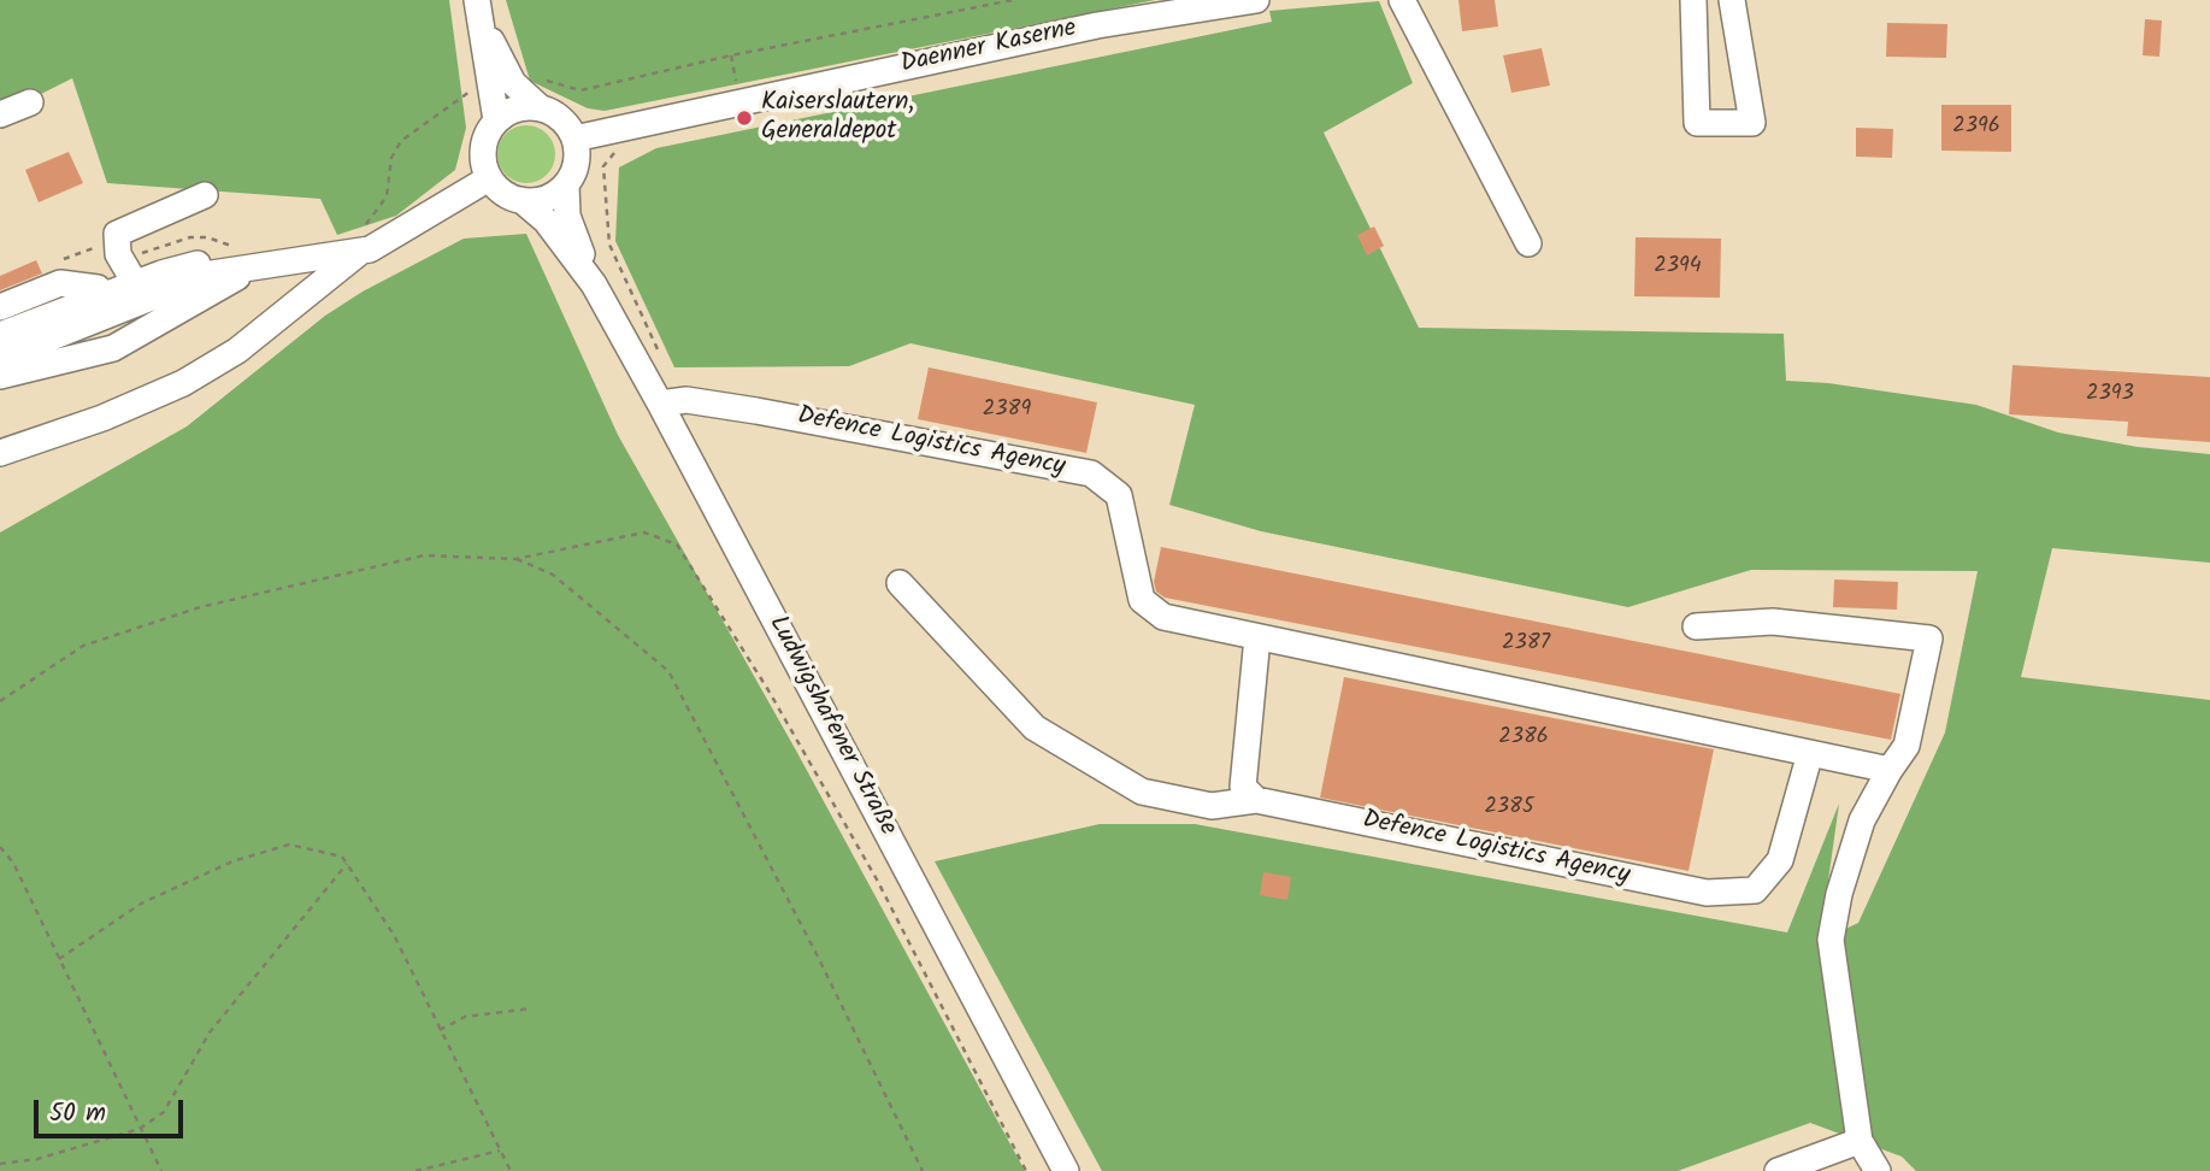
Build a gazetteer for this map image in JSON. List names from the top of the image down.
{
  "streets": {
    "street": ["Daenner Kaserne", "Defence Logistics Agency", "Ludwigshafener Straße"]
  },
  "crossings": [
    ["Daenner Kaserne", "Ludwigshafener Straße"],
    ["Defence Logistics Agency", "Ludwigshafener Straße"]
  ],
  "places": ["Kaiserslautern, Generaldepot"],
  "house_numbers": [
    "2396",
    "2394",
    "2393",
    "2389",
    "2387",
    "2386",
    "2385"
  ],
  "scale_bar": "50 m"
}
